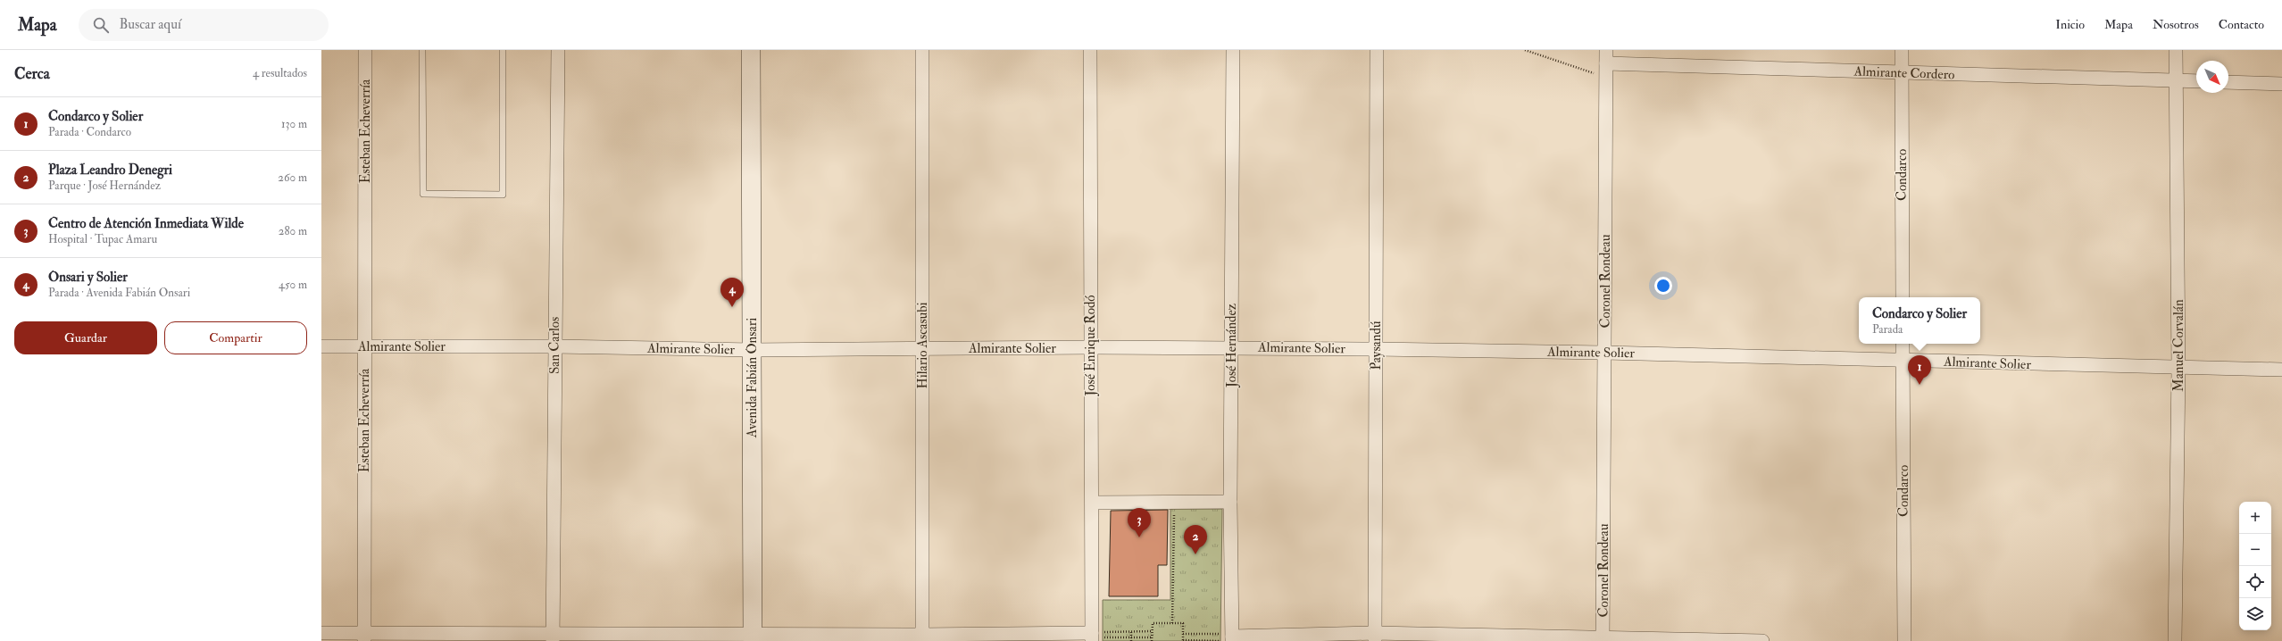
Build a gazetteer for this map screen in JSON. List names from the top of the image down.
{
  "streets": {
    "street": [
      "Almirante Cordero",
      "Esteban Echeverría",
      "Condarco",
      "Coronel Rondeau",
      "San Carlos",
      "Hilario Ascasubi",
      "José Enrique Rodó",
      "José Hernández",
      "Paysandú",
      "Manuel Corvalán",
      "Almirante Solier",
      "Avenida Fabián Onsari"
    ]
  },
  "crossings": [
    ["Almirante Cordero", "Condarco"],
    ["Almirante Cordero", "Coronel Rondeau"],
    ["Almirante Cordero", "Manuel Corvalán"],
    ["Esteban Echeverría", "Almirante Solier"],
    ["Condarco", "Almirante Solier"],
    ["Coronel Rondeau", "Almirante Solier"],
    ["San Carlos", "Almirante Solier"],
    ["Hilario Ascasubi", "Almirante Solier"],
    ["José Enrique Rodó", "Almirante Solier"],
    ["José Hernández", "Almirante Solier"],
    ["Paysandú", "Almirante Solier"],
    ["Manuel Corvalán", "Almirante Solier"],
    ["Almirante Solier", "Avenida Fabián Onsari"]
  ],
  "north": "bottom right",
  "page": {
    "header": "Mapa",
    "search": "Buscar aquí",
    "nav": [
      "Inicio",
      "Mapa",
      "Nosotros",
      "Contacto"
    ],
    "heading": ["Cerca", "4 resultados"],
    "list": [
      {
        "mark": "1",
        "name": "Condarco y Solier",
        "note": "Parada · Condarco",
        "value": "130 m"
      },
      {
        "mark": "2",
        "name": "Plaza Leandro Denegri",
        "note": "Parque · José Hernández",
        "value": "260 m"
      },
      {
        "mark": "3",
        "name": "Centro de Atención Inmediata Wilde",
        "note": "Hospital · Tupac Amaru",
        "value": "280 m"
      },
      {
        "mark": "4",
        "name": "Onsari y Solier",
        "note": "Parada · Avenida Fabián Onsari",
        "value": "450 m"
      }
    ],
    "pins": [
      "4",
      "1",
      "3",
      "2"
    ],
    "popup": ["Condarco y Solier", "Parada"],
    "buttons": ["Guardar", "Compartir"],
    "map_buttons": ["+", "−"]
  }
}
